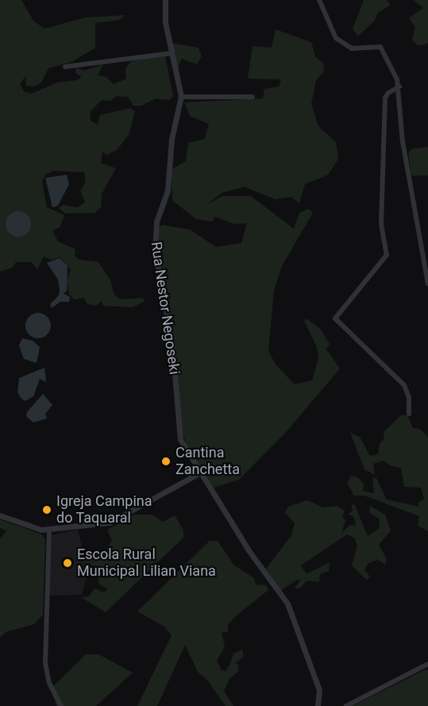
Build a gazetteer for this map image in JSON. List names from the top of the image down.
{
  "streets": {
    "street": ["Rua Nestor Negoseki"]
  },
  "places": ["Cantina Zanchetta", "Igreja Campina do Taquaral", "Escola Rural Municipal Lilian Viana"]
}
